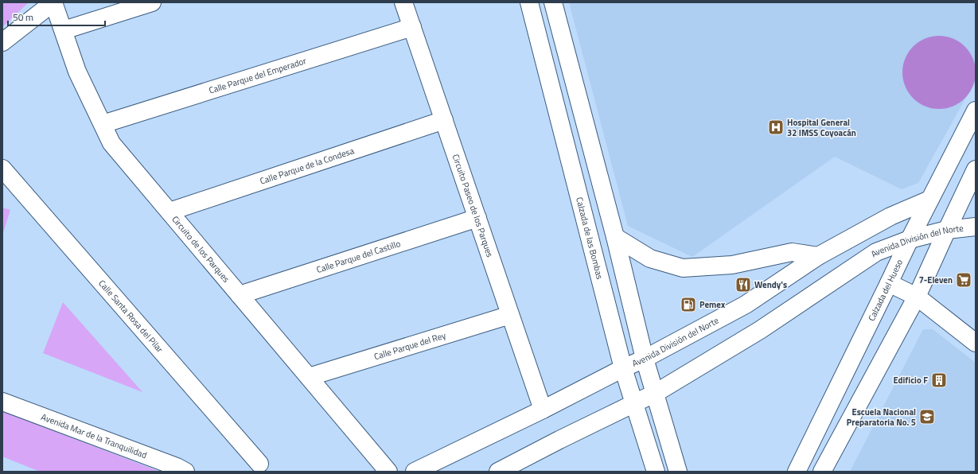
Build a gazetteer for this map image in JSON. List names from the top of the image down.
{
  "streets": {
    "main road": [
      "Calle Parque del Emperador",
      "Calle Parque de la Condesa",
      "Circuito Paseo de los Parques",
      "Calzada de las Bombas",
      "Avenida División del Norte",
      "Circuito de los Parques",
      "Calle Parque del Castillo",
      "Calzada del Hueso",
      "Calle Santa Rosa del Pilar",
      "Calle Parque del Rey",
      "Avenida Mar de la Tranquilidad"
    ]
  },
  "crossings": [
    ["Calle Parque del Emperador", "Circuito Paseo de los Parques"],
    ["Calle Parque del Emperador", "Circuito de los Parques"],
    ["Calle Parque de la Condesa", "Circuito Paseo de los Parques"],
    ["Calle Parque de la Condesa", "Circuito de los Parques"],
    ["Circuito Paseo de los Parques", "Avenida División del Norte"],
    ["Circuito Paseo de los Parques", "Calle Parque del Castillo"],
    ["Circuito Paseo de los Parques", "Calle Parque del Rey"],
    ["Calzada de las Bombas", "Avenida División del Norte"],
    ["Avenida División del Norte", "Calzada del Hueso"],
    ["Circuito de los Parques", "Calle Parque del Castillo"],
    ["Circuito de los Parques", "Calle Parque del Rey"]
  ],
  "places": {
    "hospital": ["Hospital General 32 IMSS Coyoacán"],
    "supermarket": ["7-Eleven"],
    "restaurant": ["Wendy's"],
    "fuel station": ["Pemex"],
    "building": ["Edificio F"],
    "school or university": ["Escuela Nacional Preparatoria No. 5"]
  },
  "scale_bar": "50 m"
}
